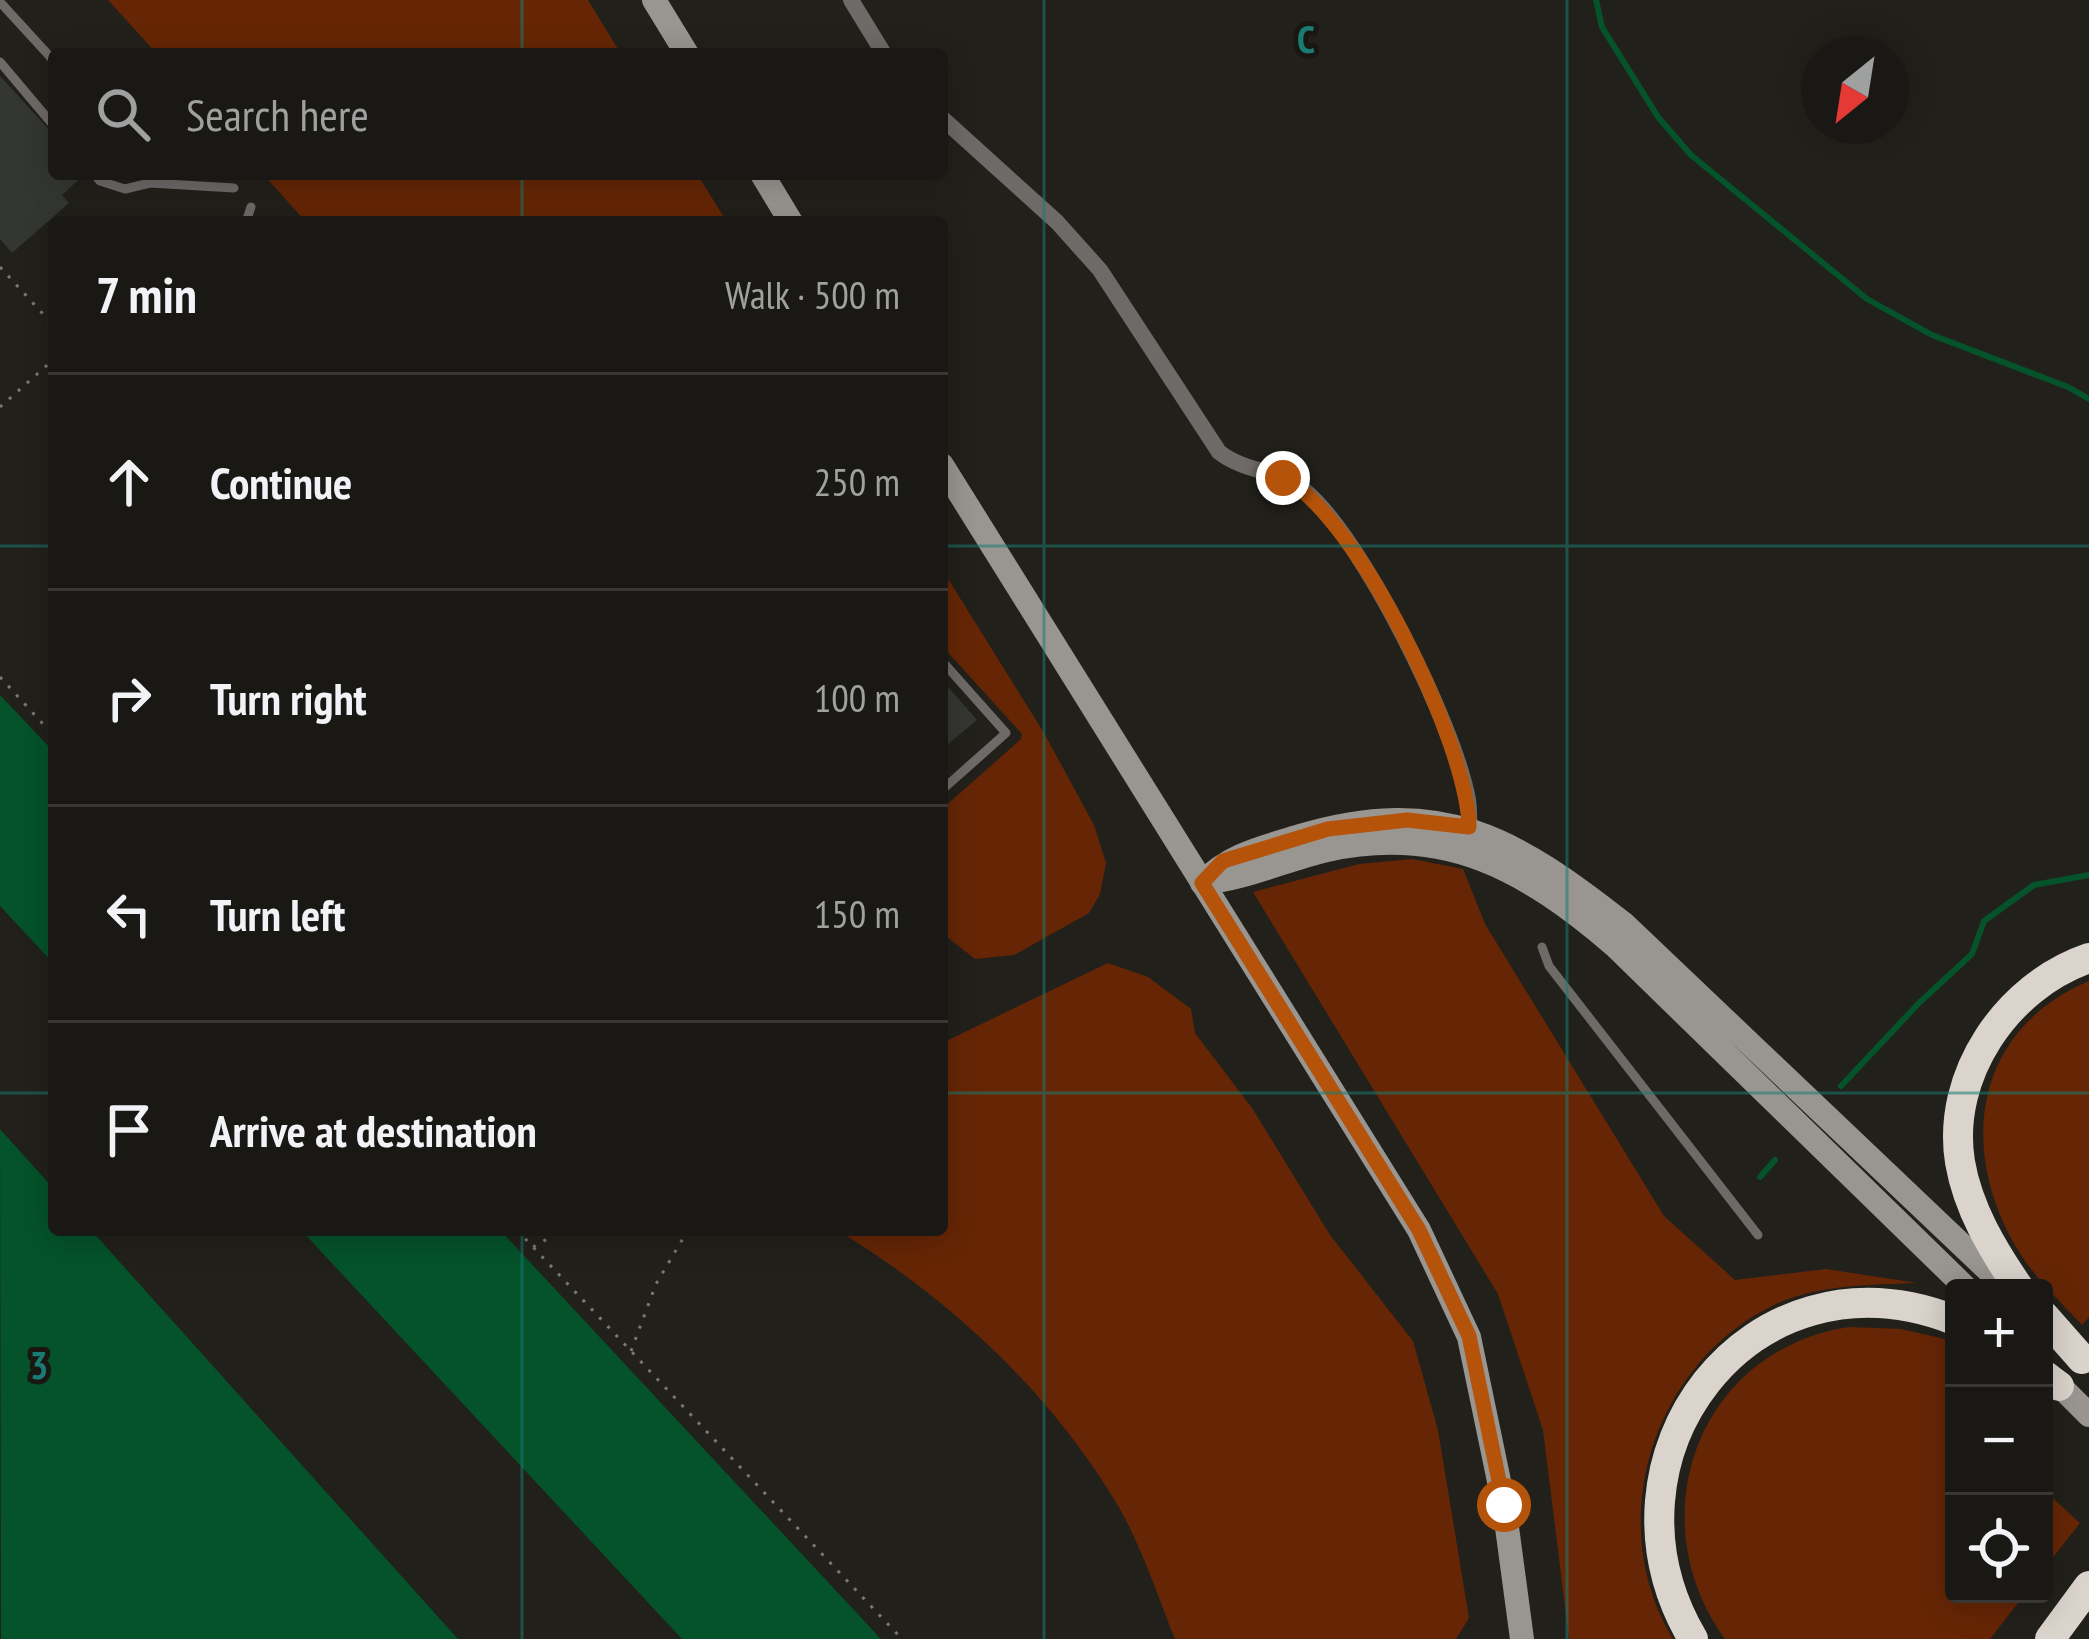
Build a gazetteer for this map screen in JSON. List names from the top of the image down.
{
  "north": "bottom left",
  "page": {
    "search": "Search here",
    "heading": ["7 min", "Walk · 500 m"],
    "list": [
      ["Continue", "250 m"],
      ["Turn right", "100 m"],
      ["Turn left", "150 m"],
      "Arrive at destination"
    ],
    "map_buttons": ["+", "−"]
  },
  "grid": {
    "columns": ["C"],
    "rows": ["3"]
  }
}
